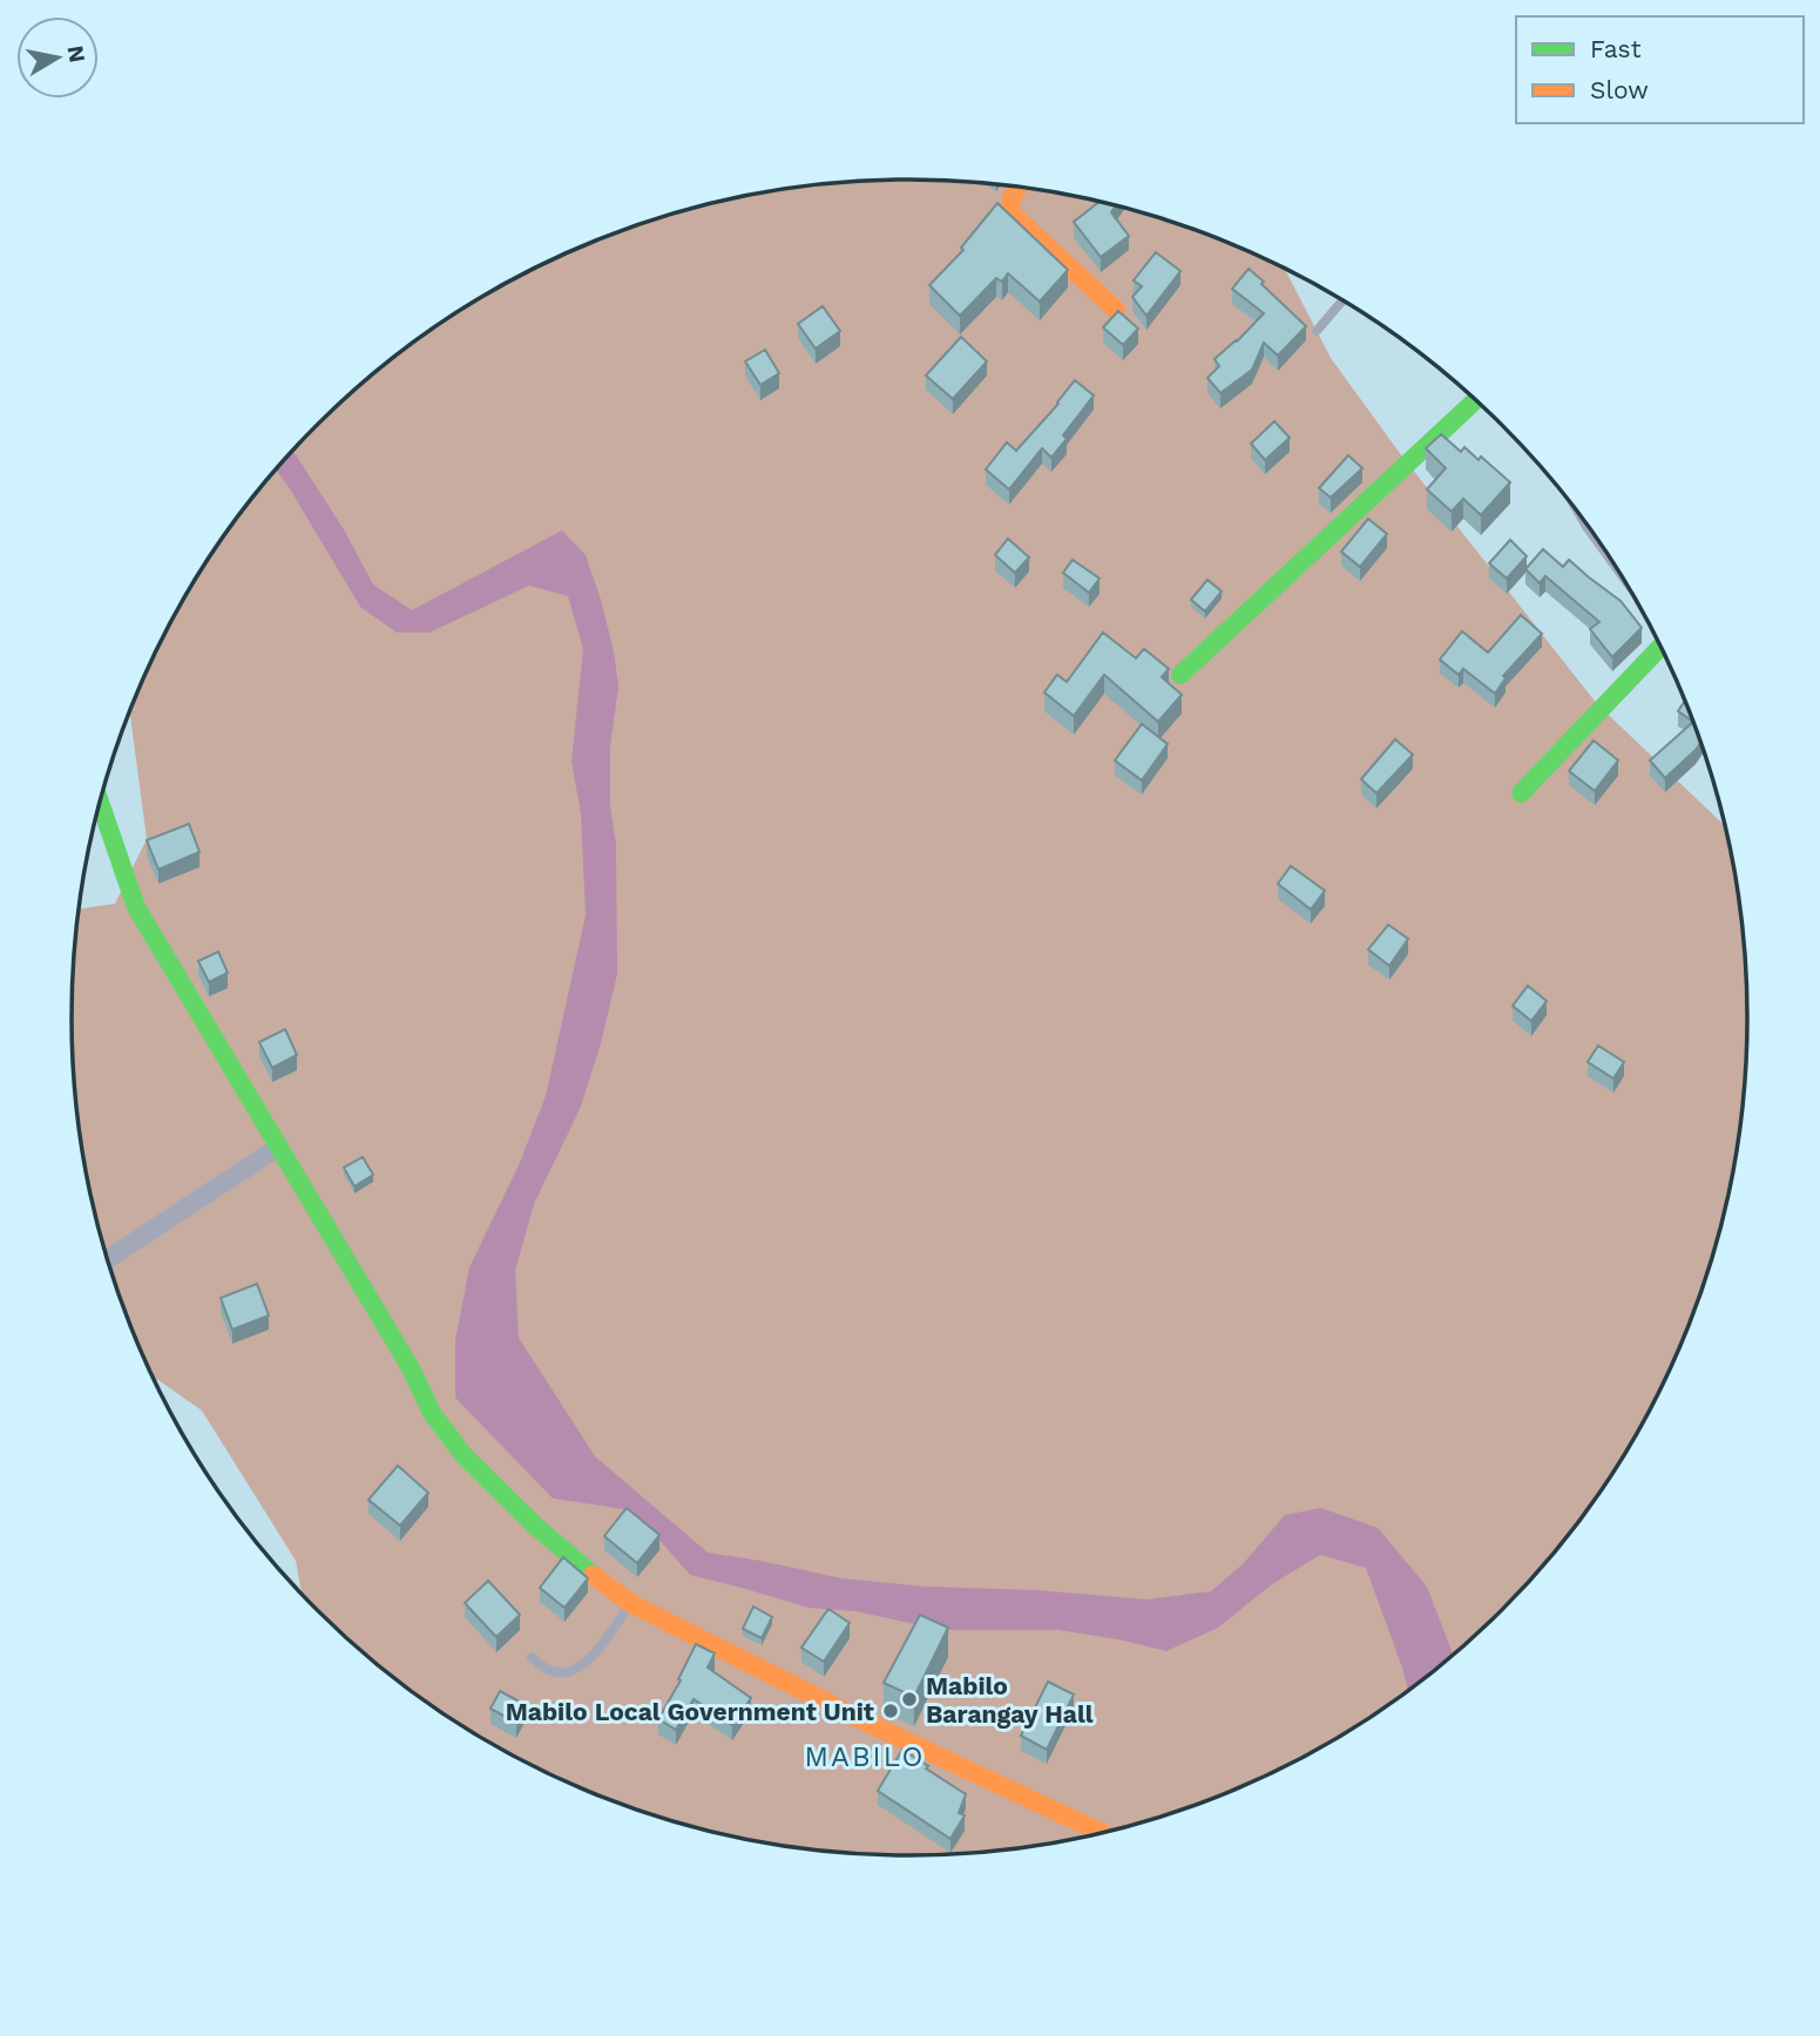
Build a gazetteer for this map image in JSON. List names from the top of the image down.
{
  "districts": ["MABILO"],
  "places": ["Mabilo Barangay Hall", "Mabilo Local Government Unit"],
  "legend": ["Fast", "Slow"],
  "north": "right"
}
